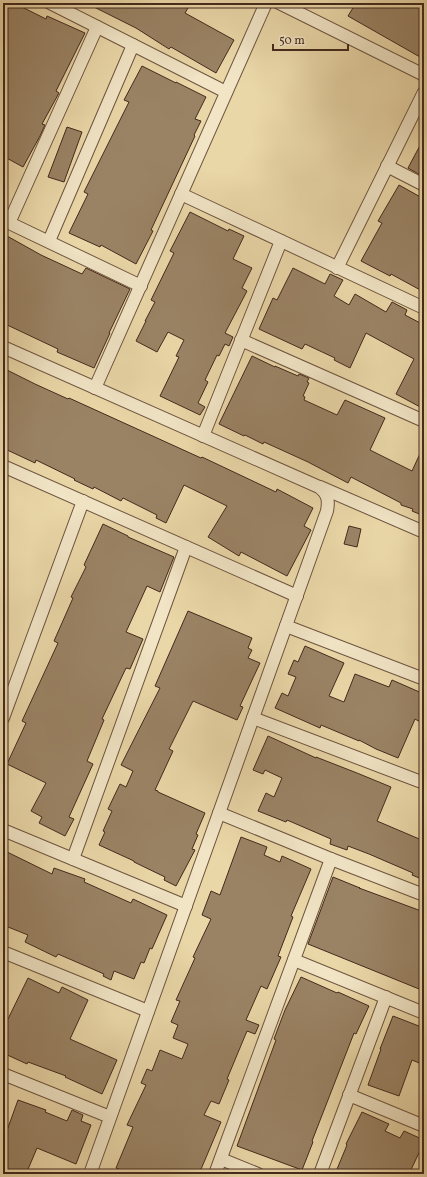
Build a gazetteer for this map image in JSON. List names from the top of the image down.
{
  "scale_bar": "50 m"
}
